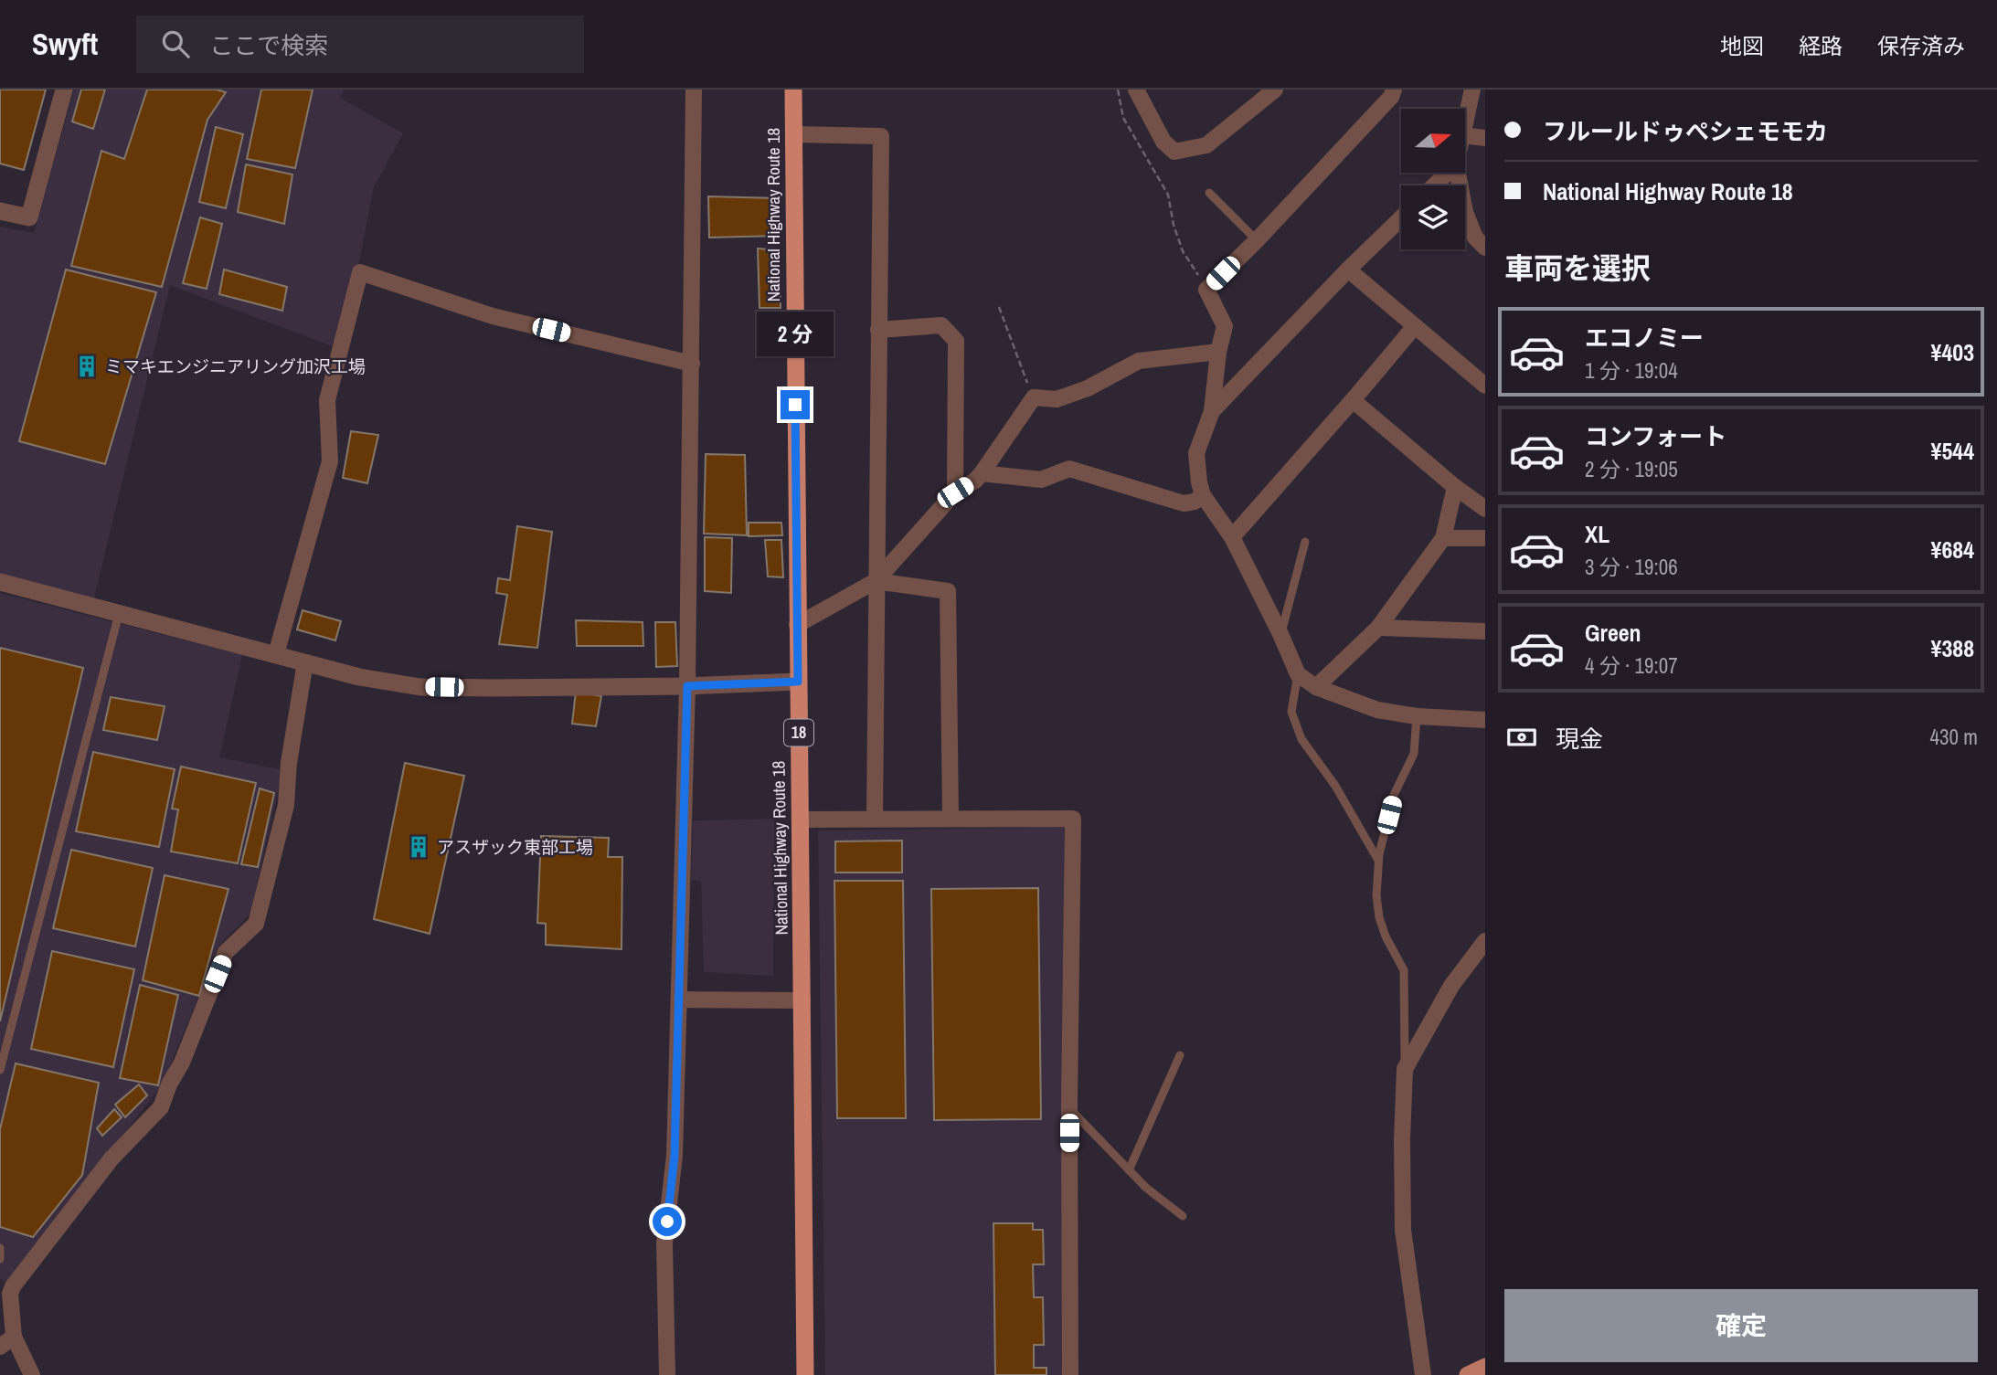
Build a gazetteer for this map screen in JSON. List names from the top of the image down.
{
  "streets": {
    "highway": ["National Highway Route 18", "18"]
  },
  "places": {
    "building": ["ミマキエンジニアリング加沢工場", "アスザック東部工場"]
  },
  "north": "right",
  "page": {
    "header": "Swyft",
    "search": "ここで検索",
    "nav": ["地図", "経路", "保存済み"],
    "banner": ["フルールドゥぺシェモモカ", "National Highway Route 18"],
    "heading": "車両を選択",
    "list": [
      {
        "name": "エコノミー",
        "note": "1 分 · 19:04",
        "value": "¥403"
      },
      {
        "name": "コンフォート",
        "note": "2 分 · 19:05",
        "value": "¥544"
      },
      {
        "name": "XL",
        "note": "3 分 · 19:06",
        "value": "¥684"
      },
      {
        "name": "Green",
        "note": "4 分 · 19:07",
        "value": "¥388"
      }
    ],
    "bubble": "2 分",
    "pay": ["現金", "430 m"],
    "buttons": "確定"
  }
}
